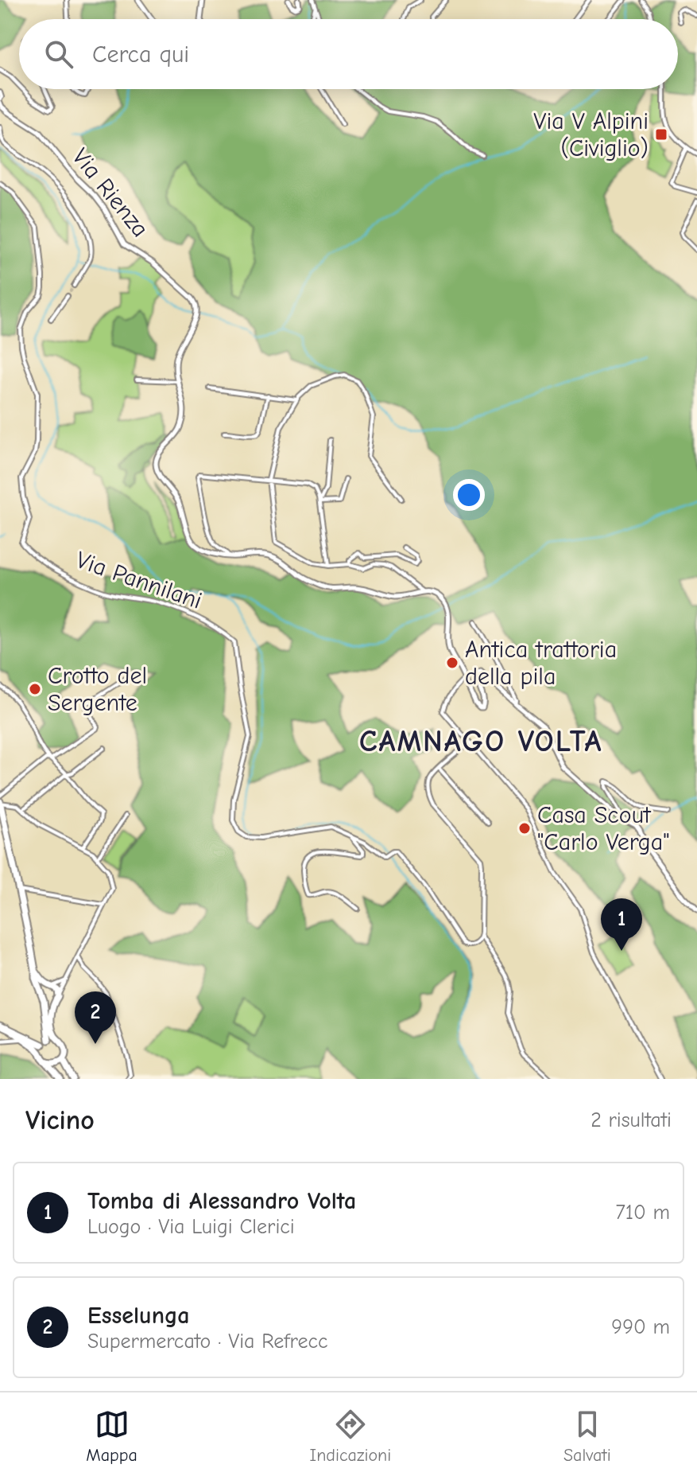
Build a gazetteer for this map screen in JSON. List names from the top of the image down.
{
  "streets": {
    "street": ["Via Rienza", "Via Pannilani"]
  },
  "districts": ["CAMNAGO VOLTA"],
  "places": {
    "transit": ["Via V Alpini (Civiglio)"],
    "other": ["Antica trattoria della pila", "Crotto del Sergente", "Casa Scout \"Carlo Verga\""]
  },
  "page": {
    "search": "Cerca qui",
    "pins": ["1", "2"],
    "heading": ["Vicino", "2 risultati"],
    "list": [
      {
        "mark": "1",
        "name": "Tomba di Alessandro Volta",
        "note": "Luogo · Via Luigi Clerici",
        "value": "710 m"
      },
      {
        "mark": "2",
        "name": "Esselunga",
        "note": "Supermercato · Via Refrecc",
        "value": "990 m"
      }
    ],
    "nav": ["Mappa", "Indicazioni", "Salvati"]
  }
}
